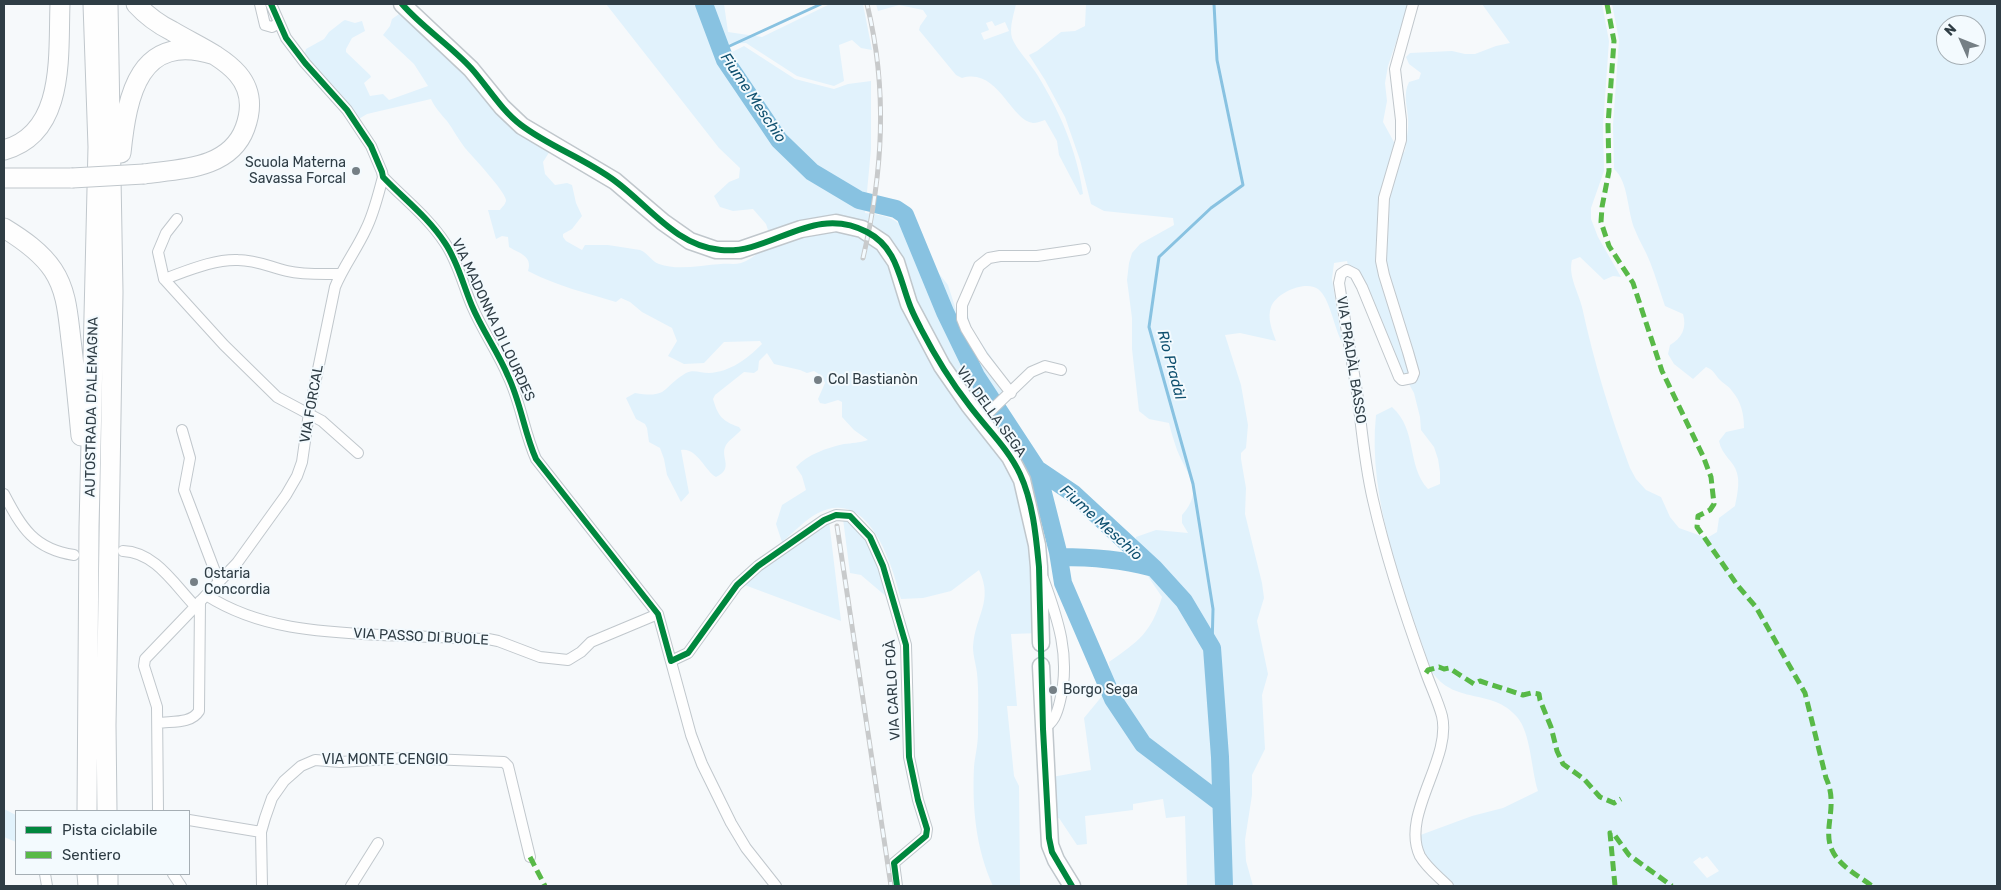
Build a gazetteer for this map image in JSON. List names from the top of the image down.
{
  "streets": {
    "highway": ["AUTOSTRADA D'ALEMAGNA"],
    "main road": ["VIA DELLA SEGA"],
    "street": [
      "VIA MADONNA DI LOURDES",
      "VIA PRADÀL BASSO",
      "VIA FORCAL",
      "VIA PASSO DI BUOLE",
      "VIA CARLO FOÀ",
      "VIA MONTE CENGIO"
    ]
  },
  "crossings": [
    ["VIA MADONNA DI LOURDES", "VIA FORCAL"],
    ["VIA MADONNA DI LOURDES", "VIA PASSO DI BUOLE"],
    ["VIA MADONNA DI LOURDES", "VIA CARLO FOÀ"],
    ["VIA FORCAL", "VIA PASSO DI BUOLE"]
  ],
  "water": ["Fiume Meschio", "Rio Pradàl"],
  "places": [
    "Scuola Materna Savassa Forcal",
    "Col Bastianòn",
    "Ostaria Concordia",
    "Borgo Sega"
  ],
  "legend": ["Pista ciclabile", "Sentiero"],
  "north": "top left"
}
